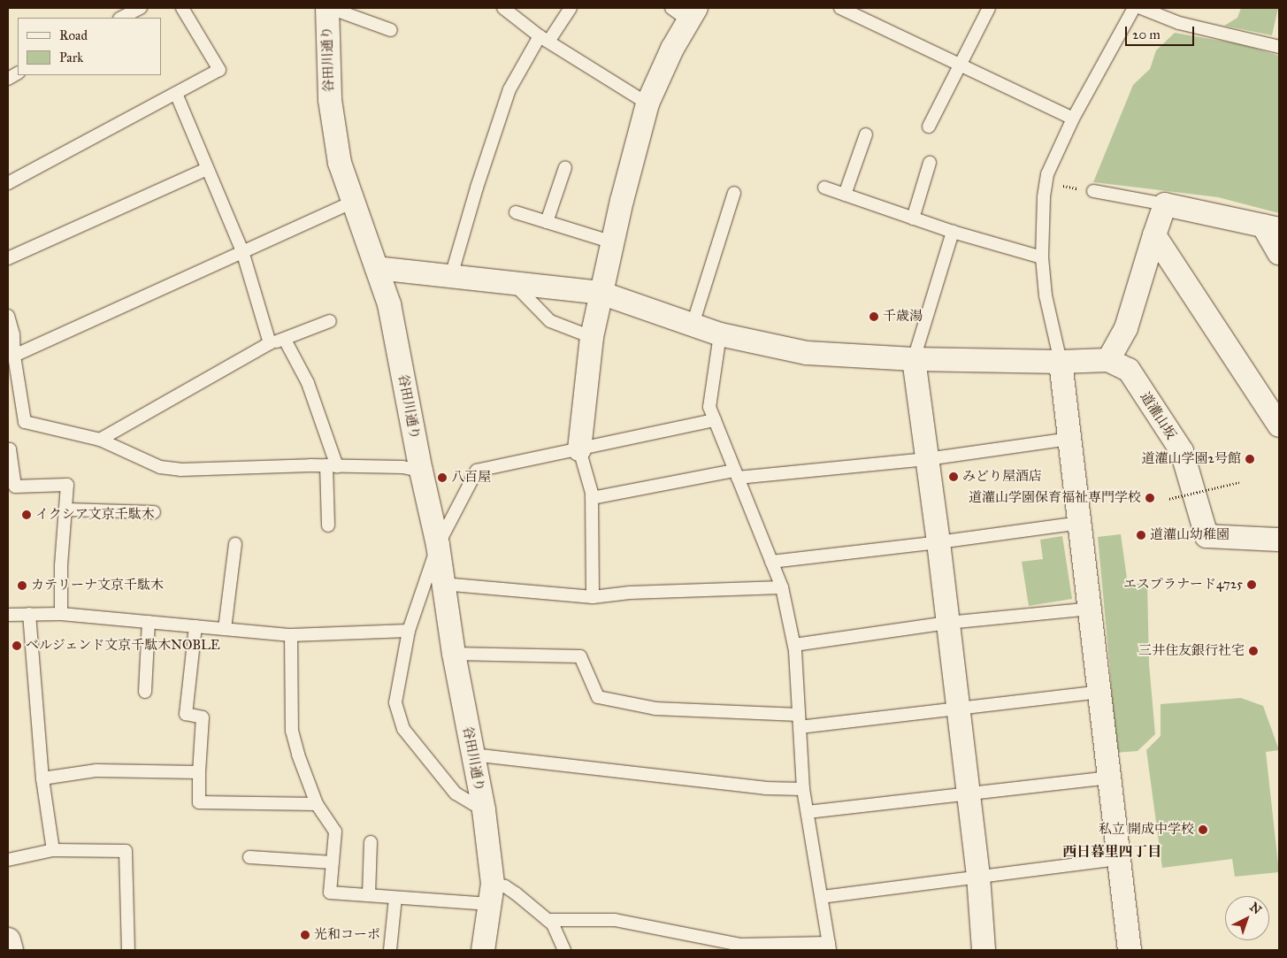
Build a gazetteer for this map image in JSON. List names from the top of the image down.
{
  "streets": {
    "street": ["谷田川通り", "道灌山坂"]
  },
  "crossings": [
    ["谷田川通り", "道灌山坂"]
  ],
  "districts": ["西日暮里四丁目"],
  "places": [
    "千歳湯",
    "道灌山学園2号館",
    "みどり屋酒店",
    "八百屋",
    "道灌山学園保育福祉専門学校",
    "イクシア文京千駄木",
    "道灌山幼稚園",
    "エスプラナード4725",
    "カテリーナ文京千駄木",
    "ベルジェンド文京千駄木NOBLE",
    "三井住友銀行社宅",
    "私立 開成中学校",
    "光和コーポ"
  ],
  "legend": ["Road", "Park"],
  "scale_bar": "20 m",
  "north": "top right"
}
